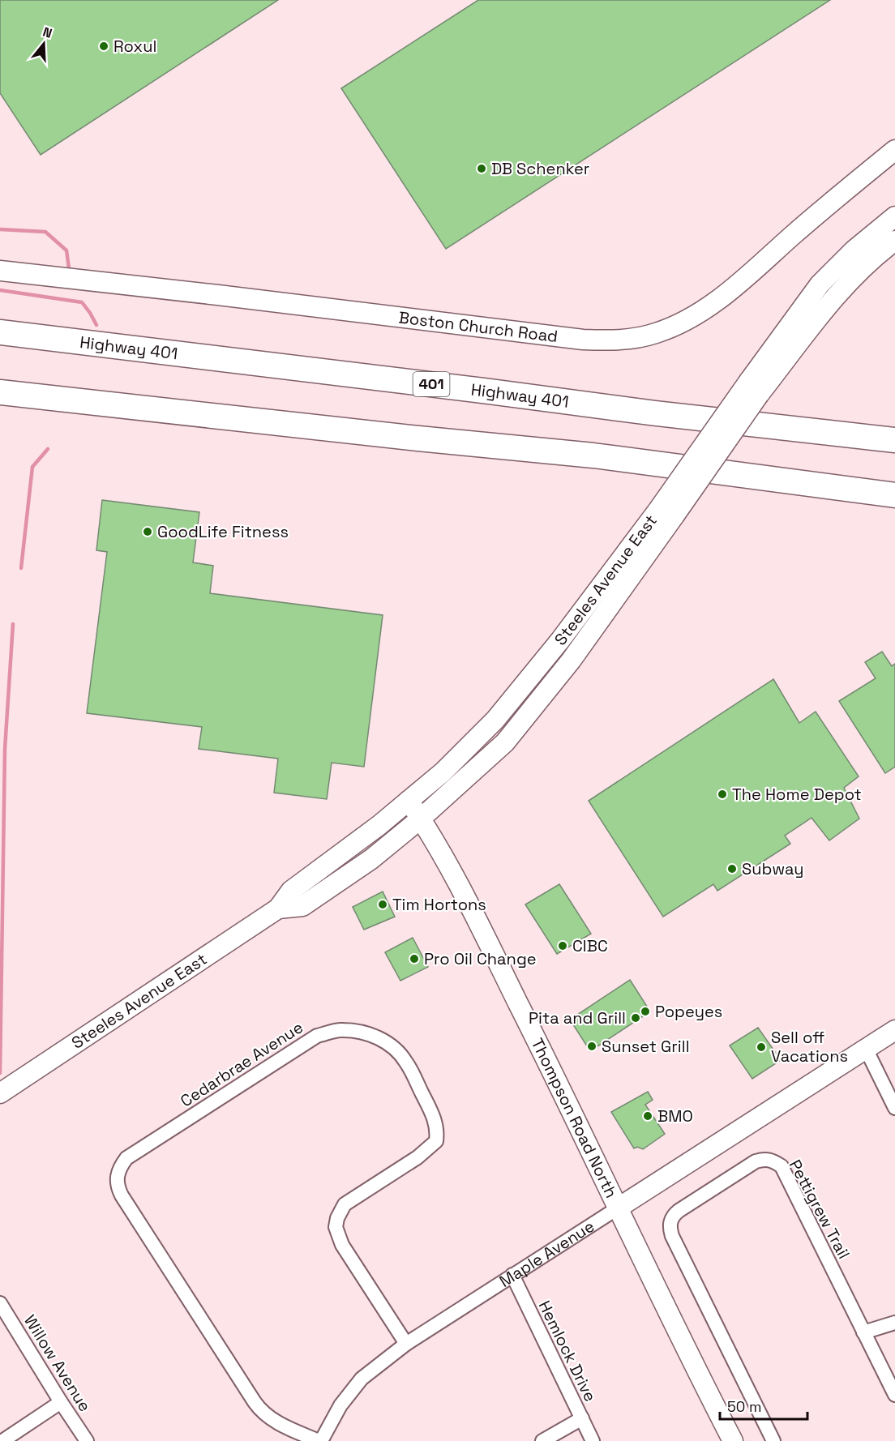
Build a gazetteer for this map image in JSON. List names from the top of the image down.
{
  "streets": {
    "highway": ["Highway 401", "401"],
    "main road": [
      "Boston Church Road",
      "Steeles Avenue East",
      "Thompson Road North",
      "Maple Avenue"
    ],
    "street": [
      "Cedarbrae Avenue",
      "Pettigrew Trail",
      "Hemlock Drive",
      "Willow Avenue"
    ]
  },
  "crossings": [
    ["Steeles Avenue East", "Thompson Road North"],
    ["Cedarbrae Avenue", "Maple Avenue"],
    ["Thompson Road North", "Maple Avenue"],
    ["Maple Avenue", "Hemlock Drive"]
  ],
  "places": [
    "Roxul",
    "DB Schenker",
    "GoodLife Fitness",
    "The Home Depot",
    "Subway",
    "Tim Hortons",
    "CIBC",
    "Pro Oil Change",
    "Popeyes",
    "Pita and Grill",
    "Sunset Grill",
    "Sell off Vacations",
    "BMO"
  ],
  "scale_bar": "50 m",
  "north": "top"
}
